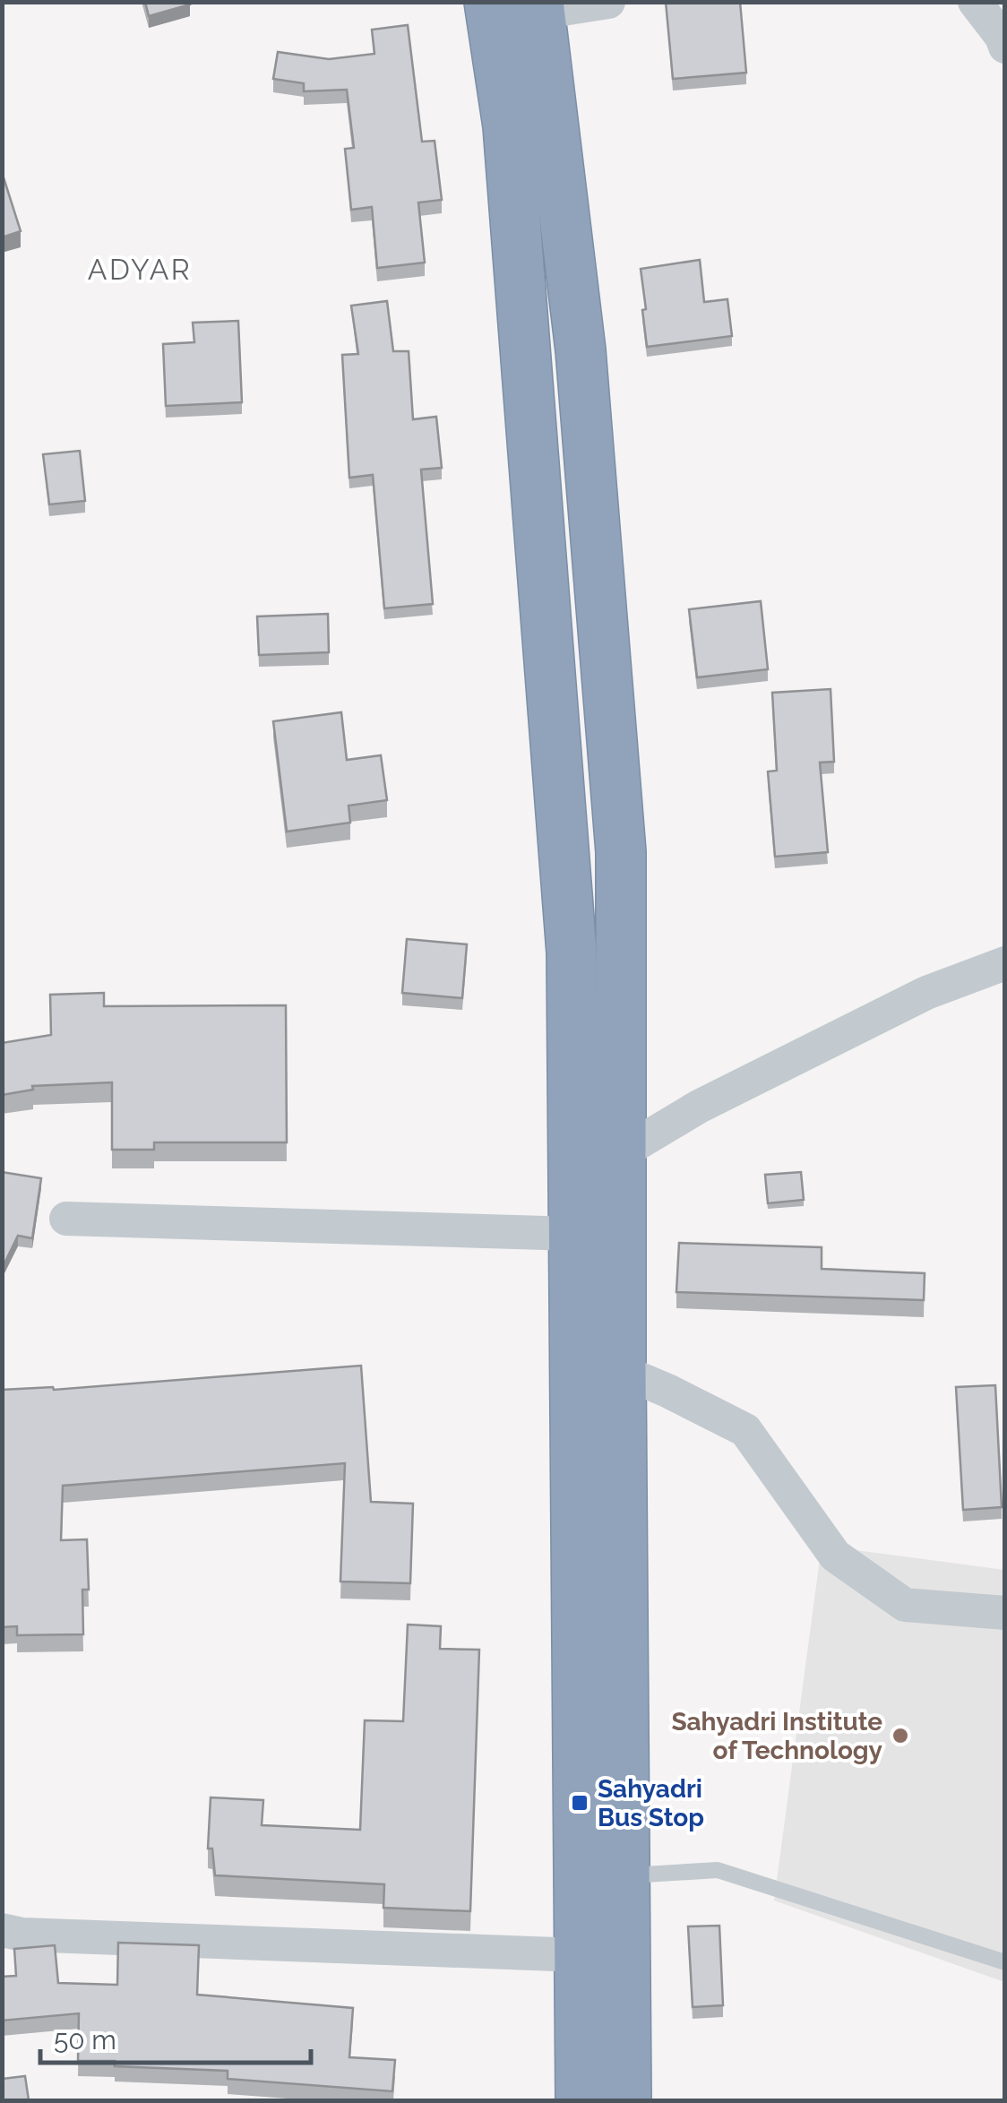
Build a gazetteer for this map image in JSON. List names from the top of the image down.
{
  "districts": ["ADYAR"],
  "places": {
    "other": ["Sahyadri Institute of Technology"],
    "transit": ["Sahyadri Bus Stop"]
  },
  "scale_bar": "50 m"
}
